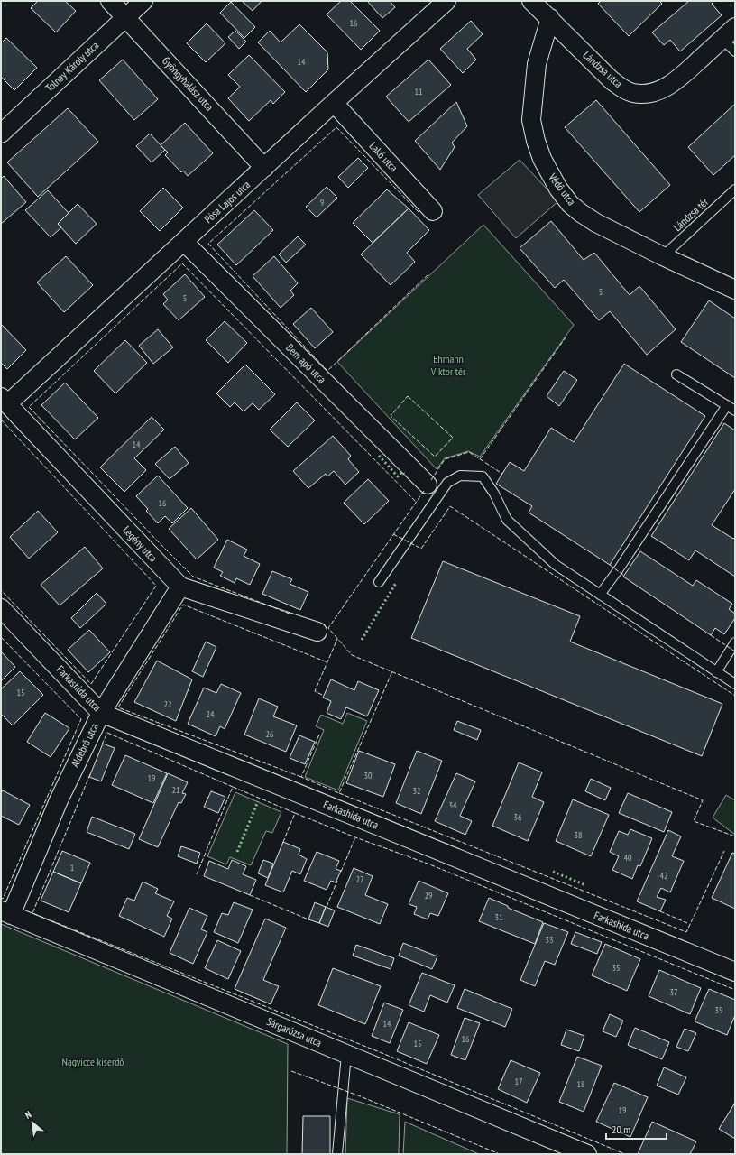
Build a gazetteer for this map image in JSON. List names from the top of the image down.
{
  "streets": {
    "street": [
      "Tolnay Károly utca",
      "Lándzsa utca",
      "Gyöngyhalász utca",
      "Lakó utca",
      "Védő utca",
      "Pósa Lajos utca",
      "Bem apó utca",
      "Legény utca",
      "Farkashida utca",
      "Aldebrő utca",
      "Sárgarózsa utca"
    ],
    "lane": ["Lándzsa tér"]
  },
  "crossings": [
    ["Tolnay Károly utca", "Gyöngyhalász utca"],
    ["Lándzsa utca", "Védő utca"],
    ["Gyöngyhalász utca", "Pósa Lajos utca"],
    ["Lakó utca", "Pósa Lajos utca"],
    ["Védő utca", "Lándzsa tér"],
    ["Pósa Lajos utca", "Bem apó utca"],
    ["Pósa Lajos utca", "Legény utca"],
    ["Legény utca", "Aldebrő utca"],
    ["Farkashida utca", "Aldebrő utca"],
    ["Aldebrő utca", "Sárgarózsa utca"]
  ],
  "parks": ["Ehmann Viktor tér", "Nagyicce kiserdő"],
  "house_numbers": [
    "16",
    "14",
    "11",
    "9",
    "5",
    "5",
    "14",
    "16",
    "15",
    "22",
    "24",
    "26",
    "30",
    "19",
    "21",
    "32",
    "34",
    "36",
    "38",
    "40",
    "1",
    "42",
    "27",
    "29",
    "31",
    "33",
    "35",
    "37",
    "39",
    "14",
    "16",
    "15",
    "17",
    "18",
    "19"
  ],
  "scale_bar": "20 m",
  "north": "top left"
}
